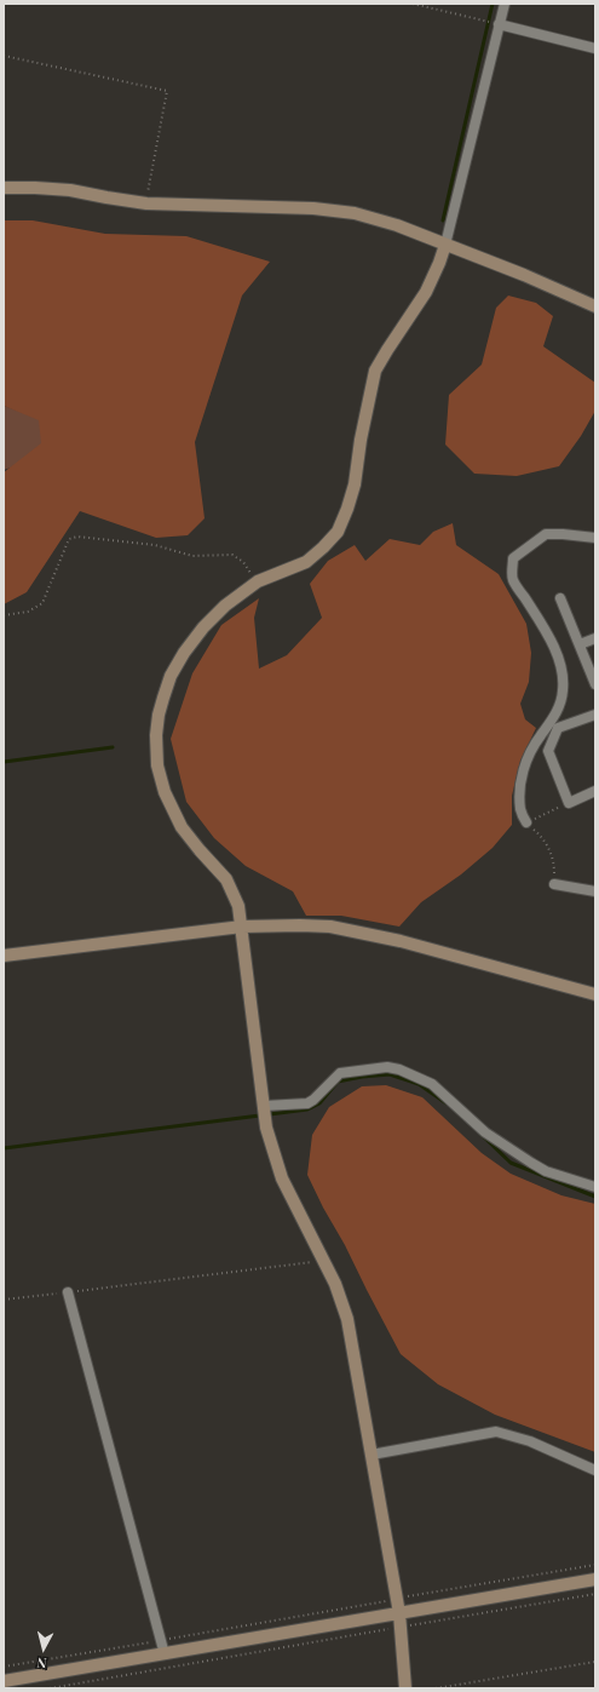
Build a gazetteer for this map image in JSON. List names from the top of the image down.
{
  "north": "bottom"
}
